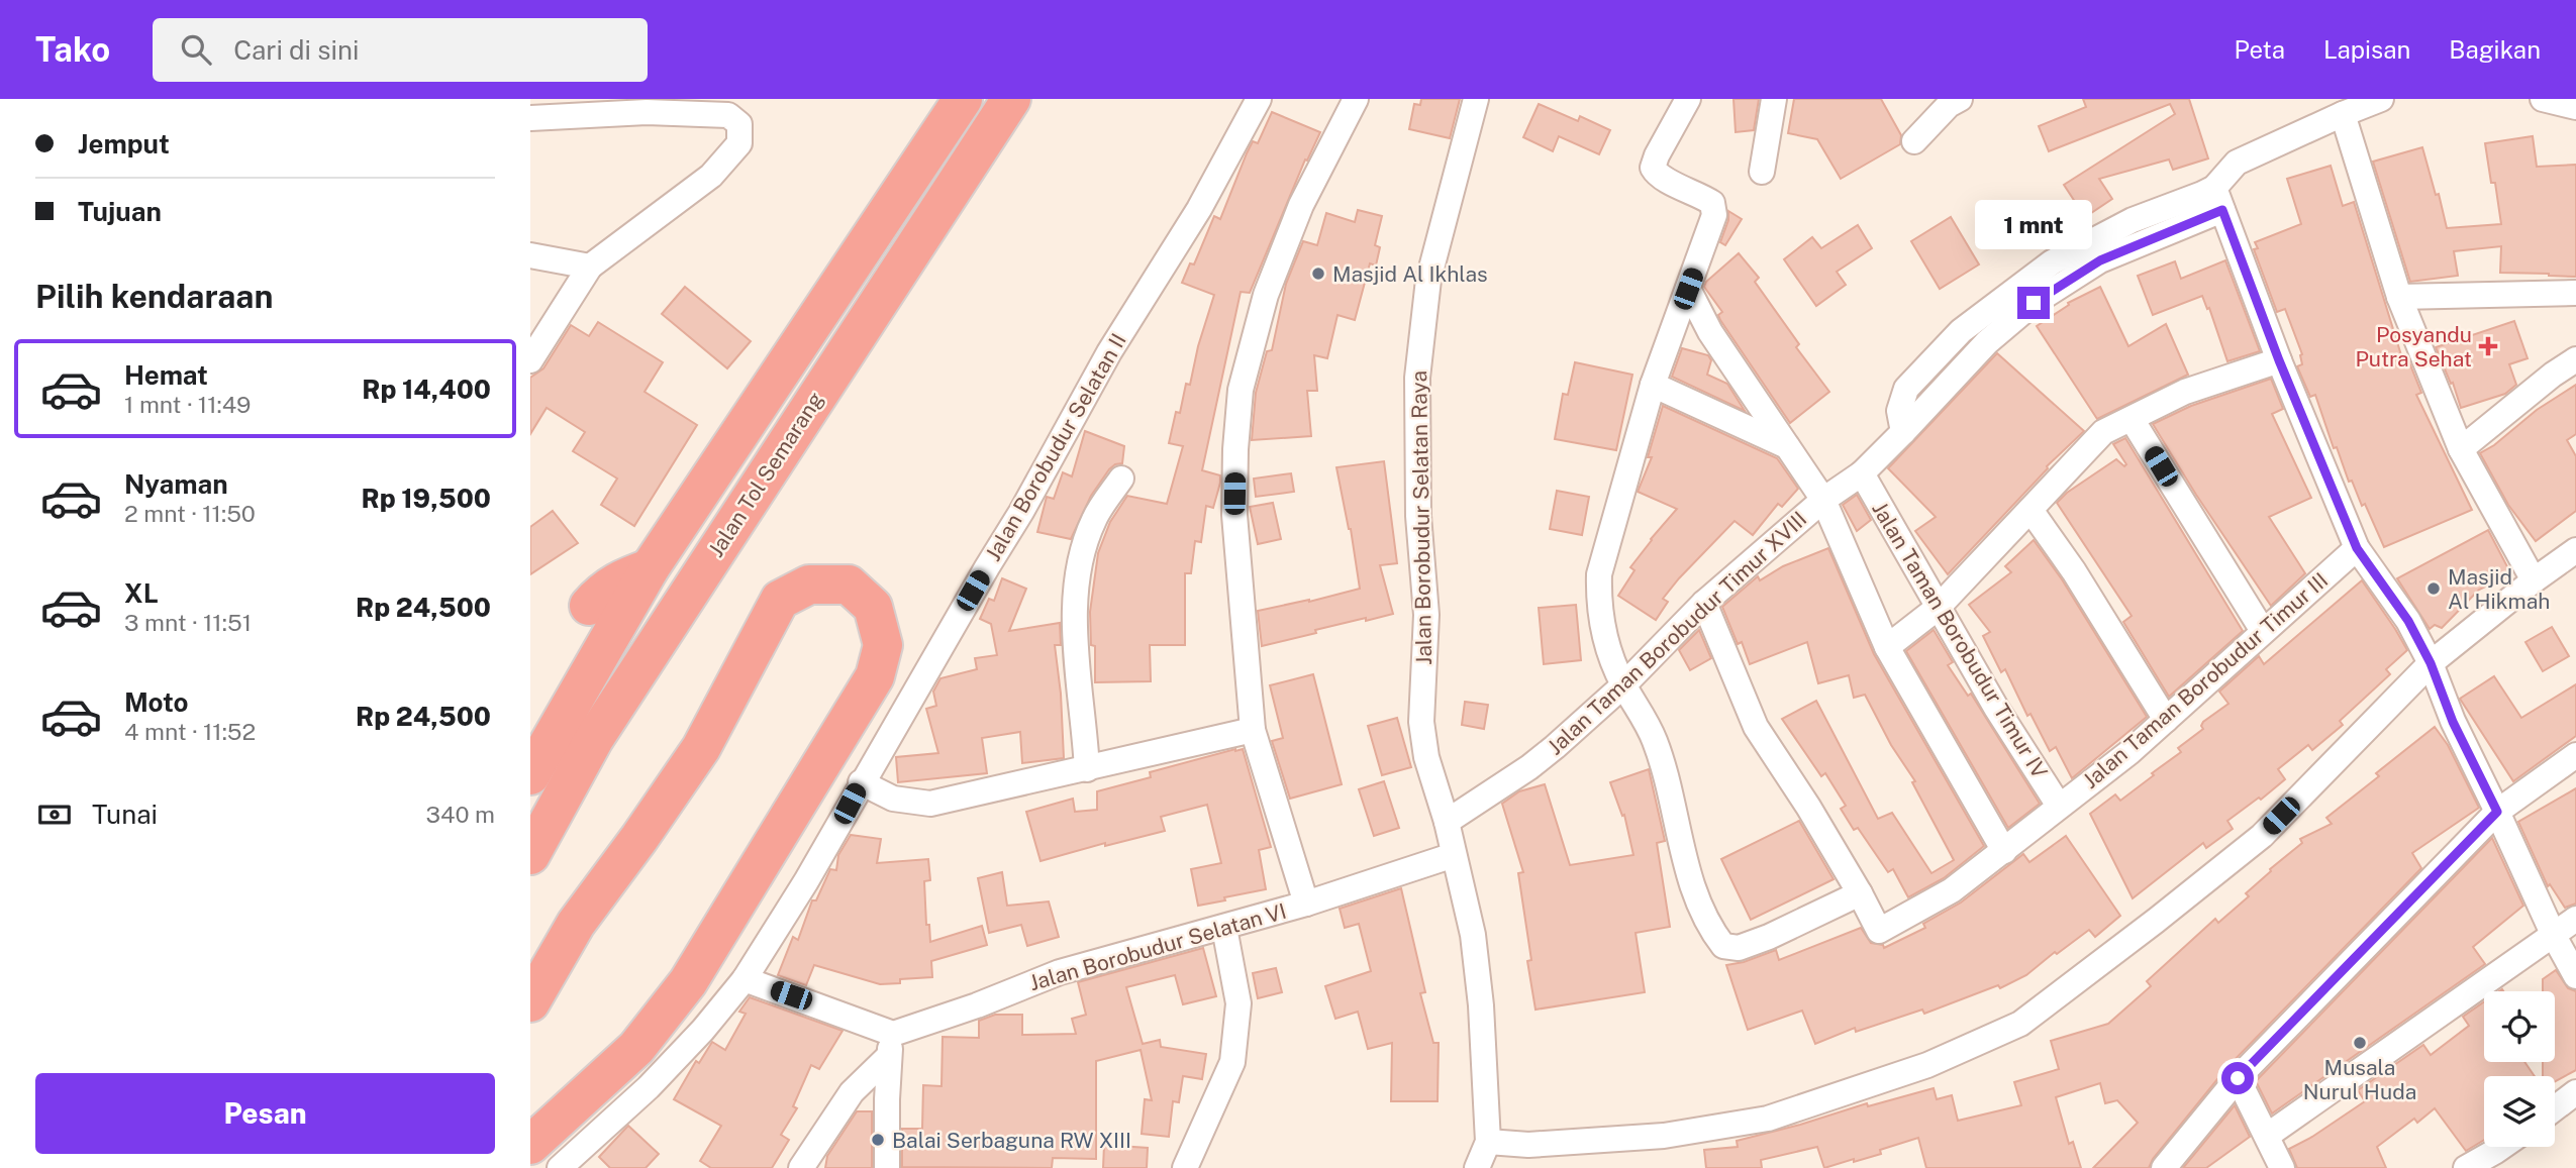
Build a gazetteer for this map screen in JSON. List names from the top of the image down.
{
  "streets": {
    "highway": ["Jalan Tol Semarang"],
    "street": [
      "Jalan Borobudur Selatan II",
      "Jalan Borobudur Selatan Raya",
      "Jalan Taman Borobudur Timur XVIII",
      "Jalan Taman Borobudur Timur IV",
      "Jalan Taman Borobudur Timur III",
      "Jalan Borobudur Selatan VI"
    ]
  },
  "crossings": [
    ["Jalan Borobudur Selatan Raya", "Jalan Taman Borobudur Timur XVIII"],
    ["Jalan Borobudur Selatan Raya", "Jalan Borobudur Selatan VI"],
    ["Jalan Taman Borobudur Timur XVIII", "Jalan Taman Borobudur Timur IV"],
    ["Jalan Taman Borobudur Timur IV", "Jalan Taman Borobudur Timur III"]
  ],
  "places": {
    "other": [
      "Masjid Al Ikhlas",
      "Masjid Al Hikmah",
      "Musala Nurul Huda",
      "Balai Serbaguna RW XIII"
    ],
    "health": ["Posyandu Putra Sehat"]
  },
  "page": {
    "header": "Tako",
    "search": "Cari di sini",
    "nav": ["Peta", "Lapisan", "Bagikan"],
    "banner": ["Jemput", "Tujuan"],
    "bubble": "1 mnt",
    "heading": "Pilih kendaraan",
    "list": [
      {
        "name": "Hemat",
        "note": "1 mnt · 11:49",
        "value": "Rp 14,400"
      },
      {
        "name": "Nyaman",
        "note": "2 mnt · 11:50",
        "value": "Rp 19,500"
      },
      {
        "name": "XL",
        "note": "3 mnt · 11:51",
        "value": "Rp 24,500"
      },
      {
        "name": "Moto",
        "note": "4 mnt · 11:52",
        "value": "Rp 24,500"
      }
    ],
    "pay": ["Tunai", "340 m"],
    "buttons": "Pesan"
  }
}
